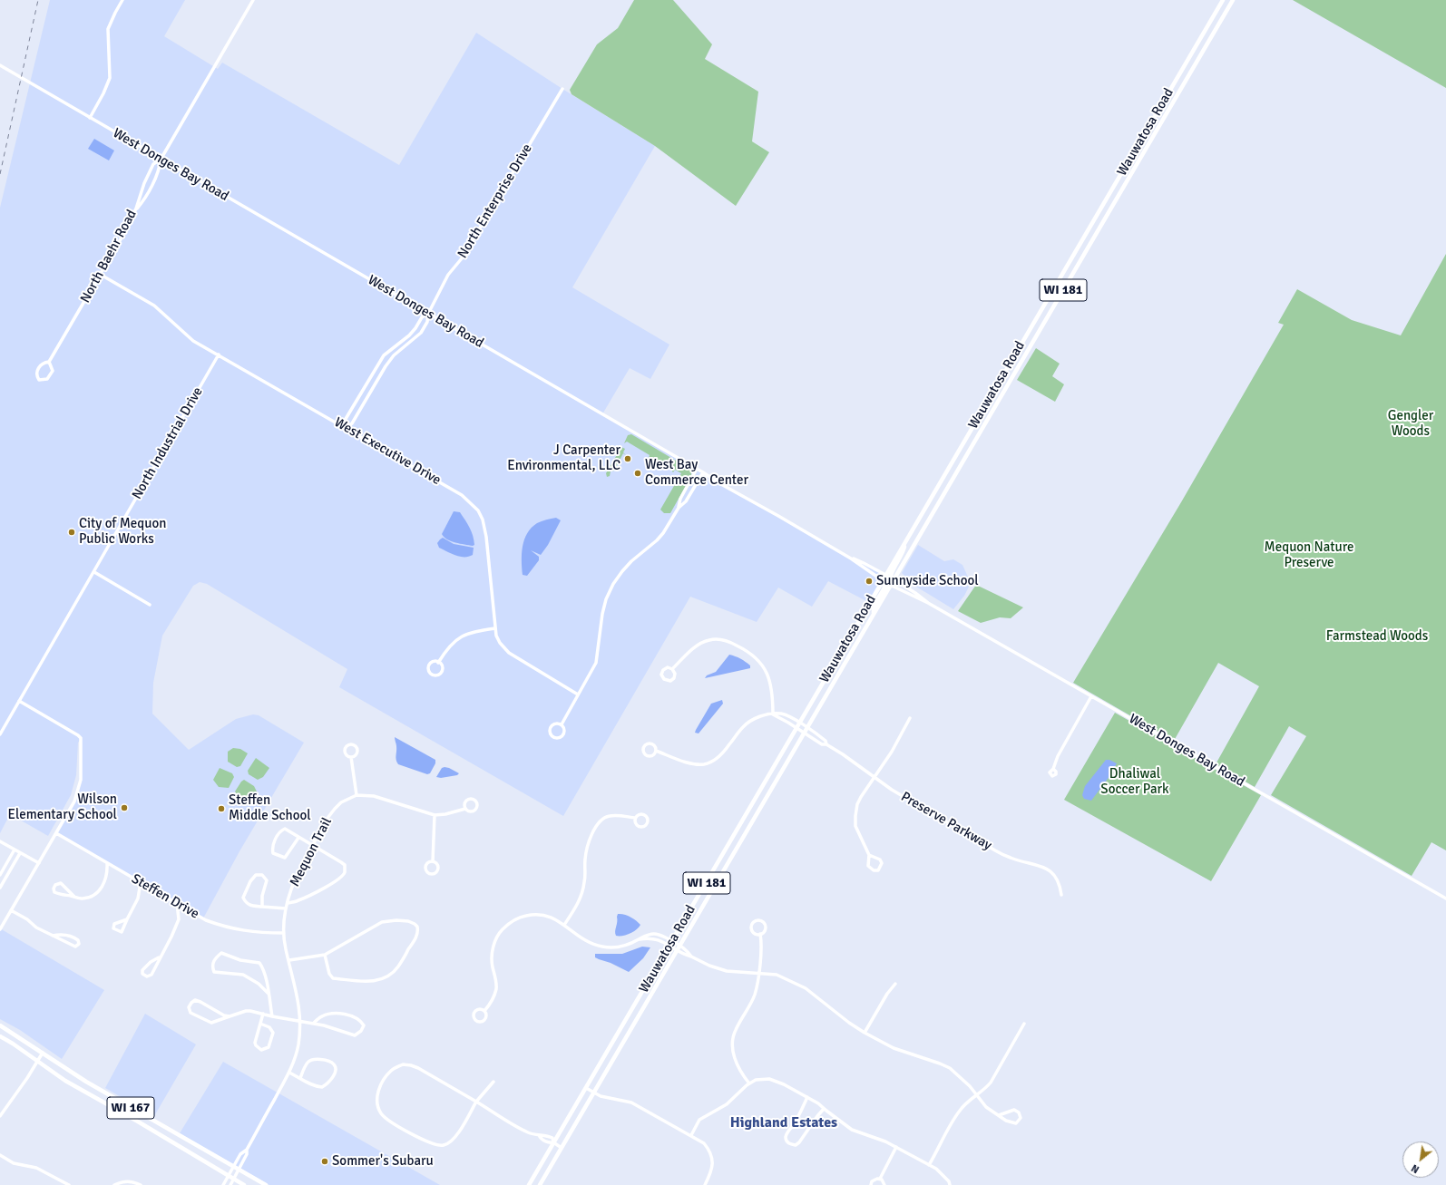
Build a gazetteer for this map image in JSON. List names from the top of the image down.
{
  "streets": {
    "main road": ["Wauwatosa Road", "WI 181", "WI 167"],
    "street": [
      "West Donges Bay Road",
      "North Enterprise Drive",
      "North Baehr Road",
      "North Industrial Drive",
      "West Executive Drive",
      "Preserve Parkway",
      "Mequon Trail",
      "Steffen Drive"
    ]
  },
  "crossings": [
    ["Wauwatosa Road", "West Donges Bay Road"],
    ["Wauwatosa Road", "Preserve Parkway"],
    ["West Donges Bay Road", "North Enterprise Drive"],
    ["West Donges Bay Road", "North Baehr Road"],
    ["North Enterprise Drive", "West Executive Drive"],
    ["North Baehr Road", "West Executive Drive"],
    ["North Industrial Drive", "West Executive Drive"],
    ["Mequon Trail", "Steffen Drive"],
    ["Mequon Trail", "WI 167"]
  ],
  "districts": ["Highland Estates"],
  "parks": [
    "Gengler Woods",
    "Mequon Nature Preserve",
    "Farmstead Woods",
    "Dhaliwal Soccer Park"
  ],
  "places": [
    "J Carpenter Environmental, LLC",
    "West Bay Commerce Center",
    "City of Mequon Public Works",
    "Sunnyside School",
    "Wilson Elementary School",
    "Steffen Middle School",
    "Sommer's Subaru"
  ],
  "north": "bottom left"
}
